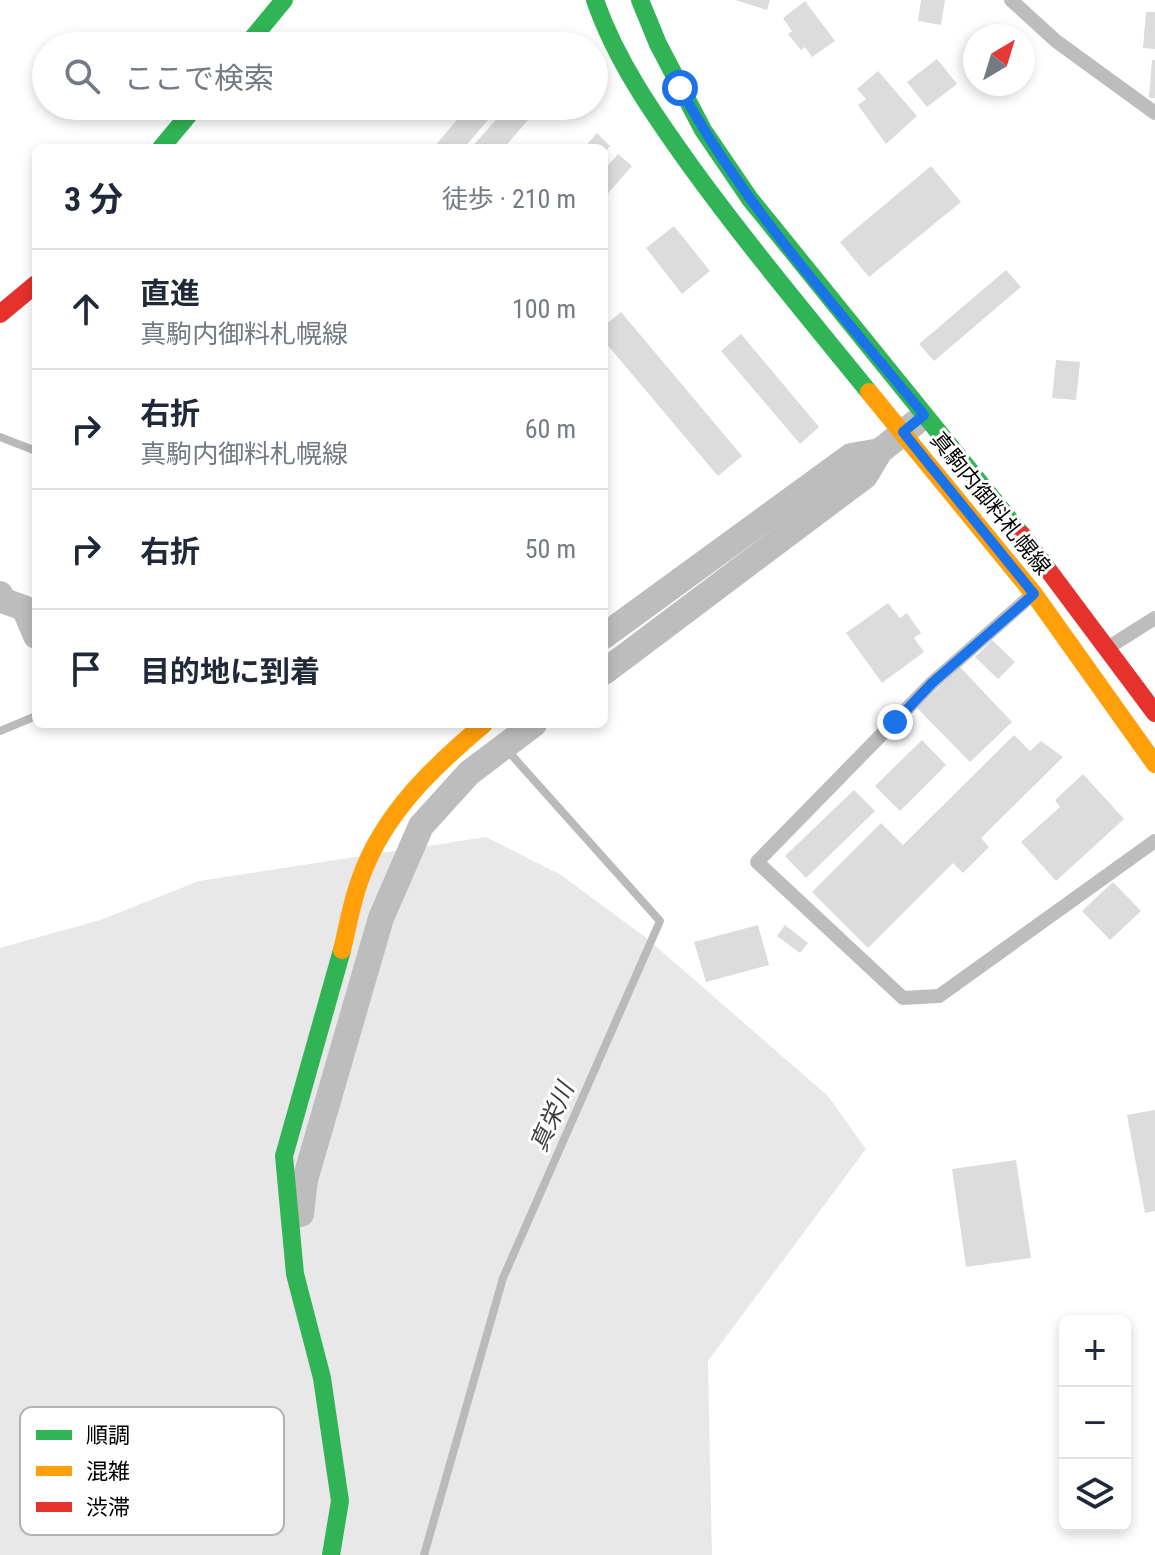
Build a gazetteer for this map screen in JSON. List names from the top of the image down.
{
  "streets": {
    "main road": ["真駒内御料札幌線"]
  },
  "water": ["真栄川"],
  "legend": ["順調", "混雑", "渋滞"],
  "north": "top right",
  "page": {
    "search": "ここで検索",
    "heading": ["3 分", "徒歩 · 210 m"],
    "list": [
      ["直進", "真駒内御料札幌線", "100 m"],
      ["右折", "真駒内御料札幌線", "60 m"],
      ["右折", "50 m"],
      "目的地に到着"
    ],
    "map_buttons": ["+", "−"]
  }
}
